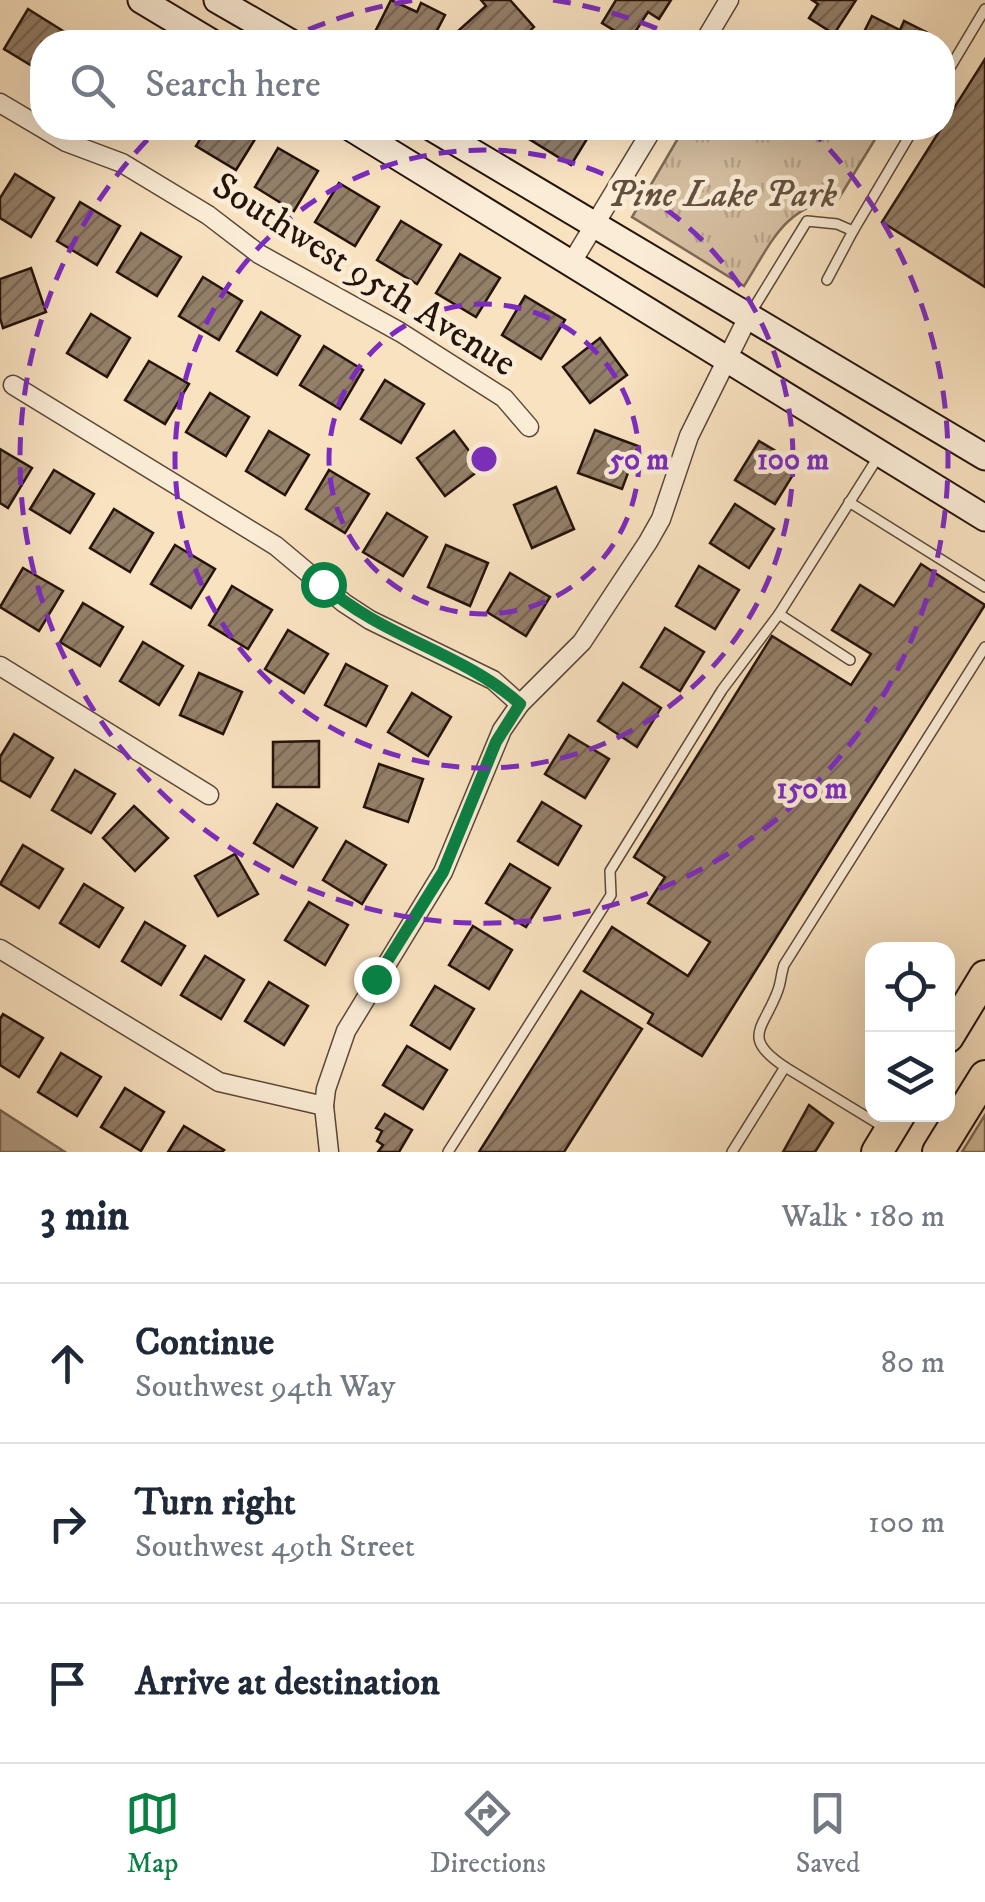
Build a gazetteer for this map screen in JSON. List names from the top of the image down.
{
  "streets": {
    "street": ["Southwest 95th Avenue"]
  },
  "parks": ["Pine Lake Park"],
  "page": {
    "search": "Search here",
    "heading": ["3 min", "Walk · 180 m"],
    "list": [
      ["Continue", "Southwest 94th Way", "80 m"],
      ["Turn right", "Southwest 49th Street", "100 m"],
      "Arrive at destination"
    ],
    "nav": ["Map", "Directions", "Saved"]
  },
  "rings": ["50 m", "100 m", "150 m"]
}
